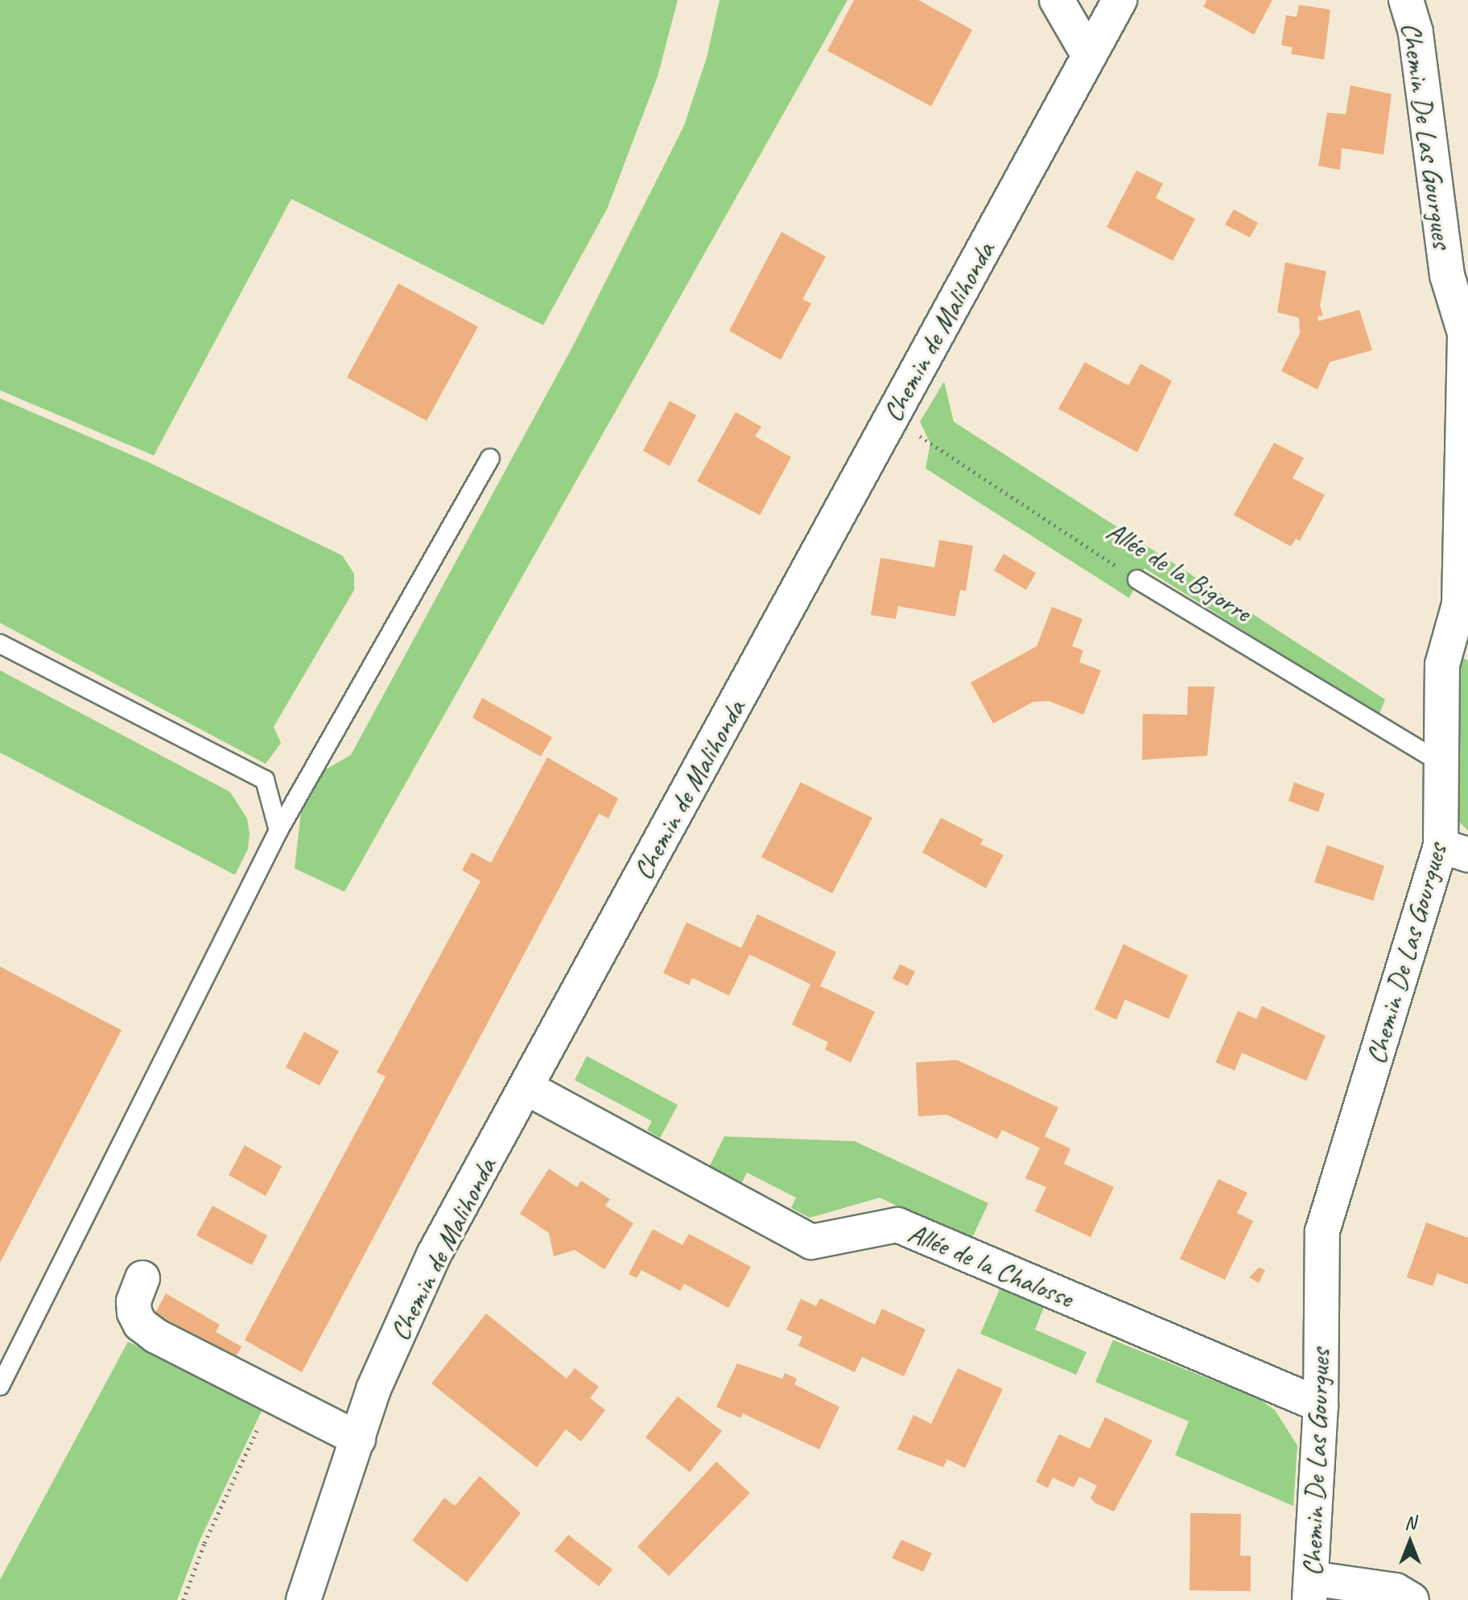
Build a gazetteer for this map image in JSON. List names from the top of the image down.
{
  "streets": {
    "street": ["Chemin De Las Gourgues", "Chemin de Malihonda", "Allée de la Chalosse"],
    "lane": ["Allée de la Bigorre"]
  },
  "crossings": [
    ["Chemin De Las Gourgues", "Allée de la Bigorre"],
    ["Chemin De Las Gourgues", "Allée de la Chalosse"],
    ["Chemin de Malihonda", "Allée de la Bigorre"],
    ["Chemin de Malihonda", "Allée de la Chalosse"]
  ],
  "north": "top"
}
